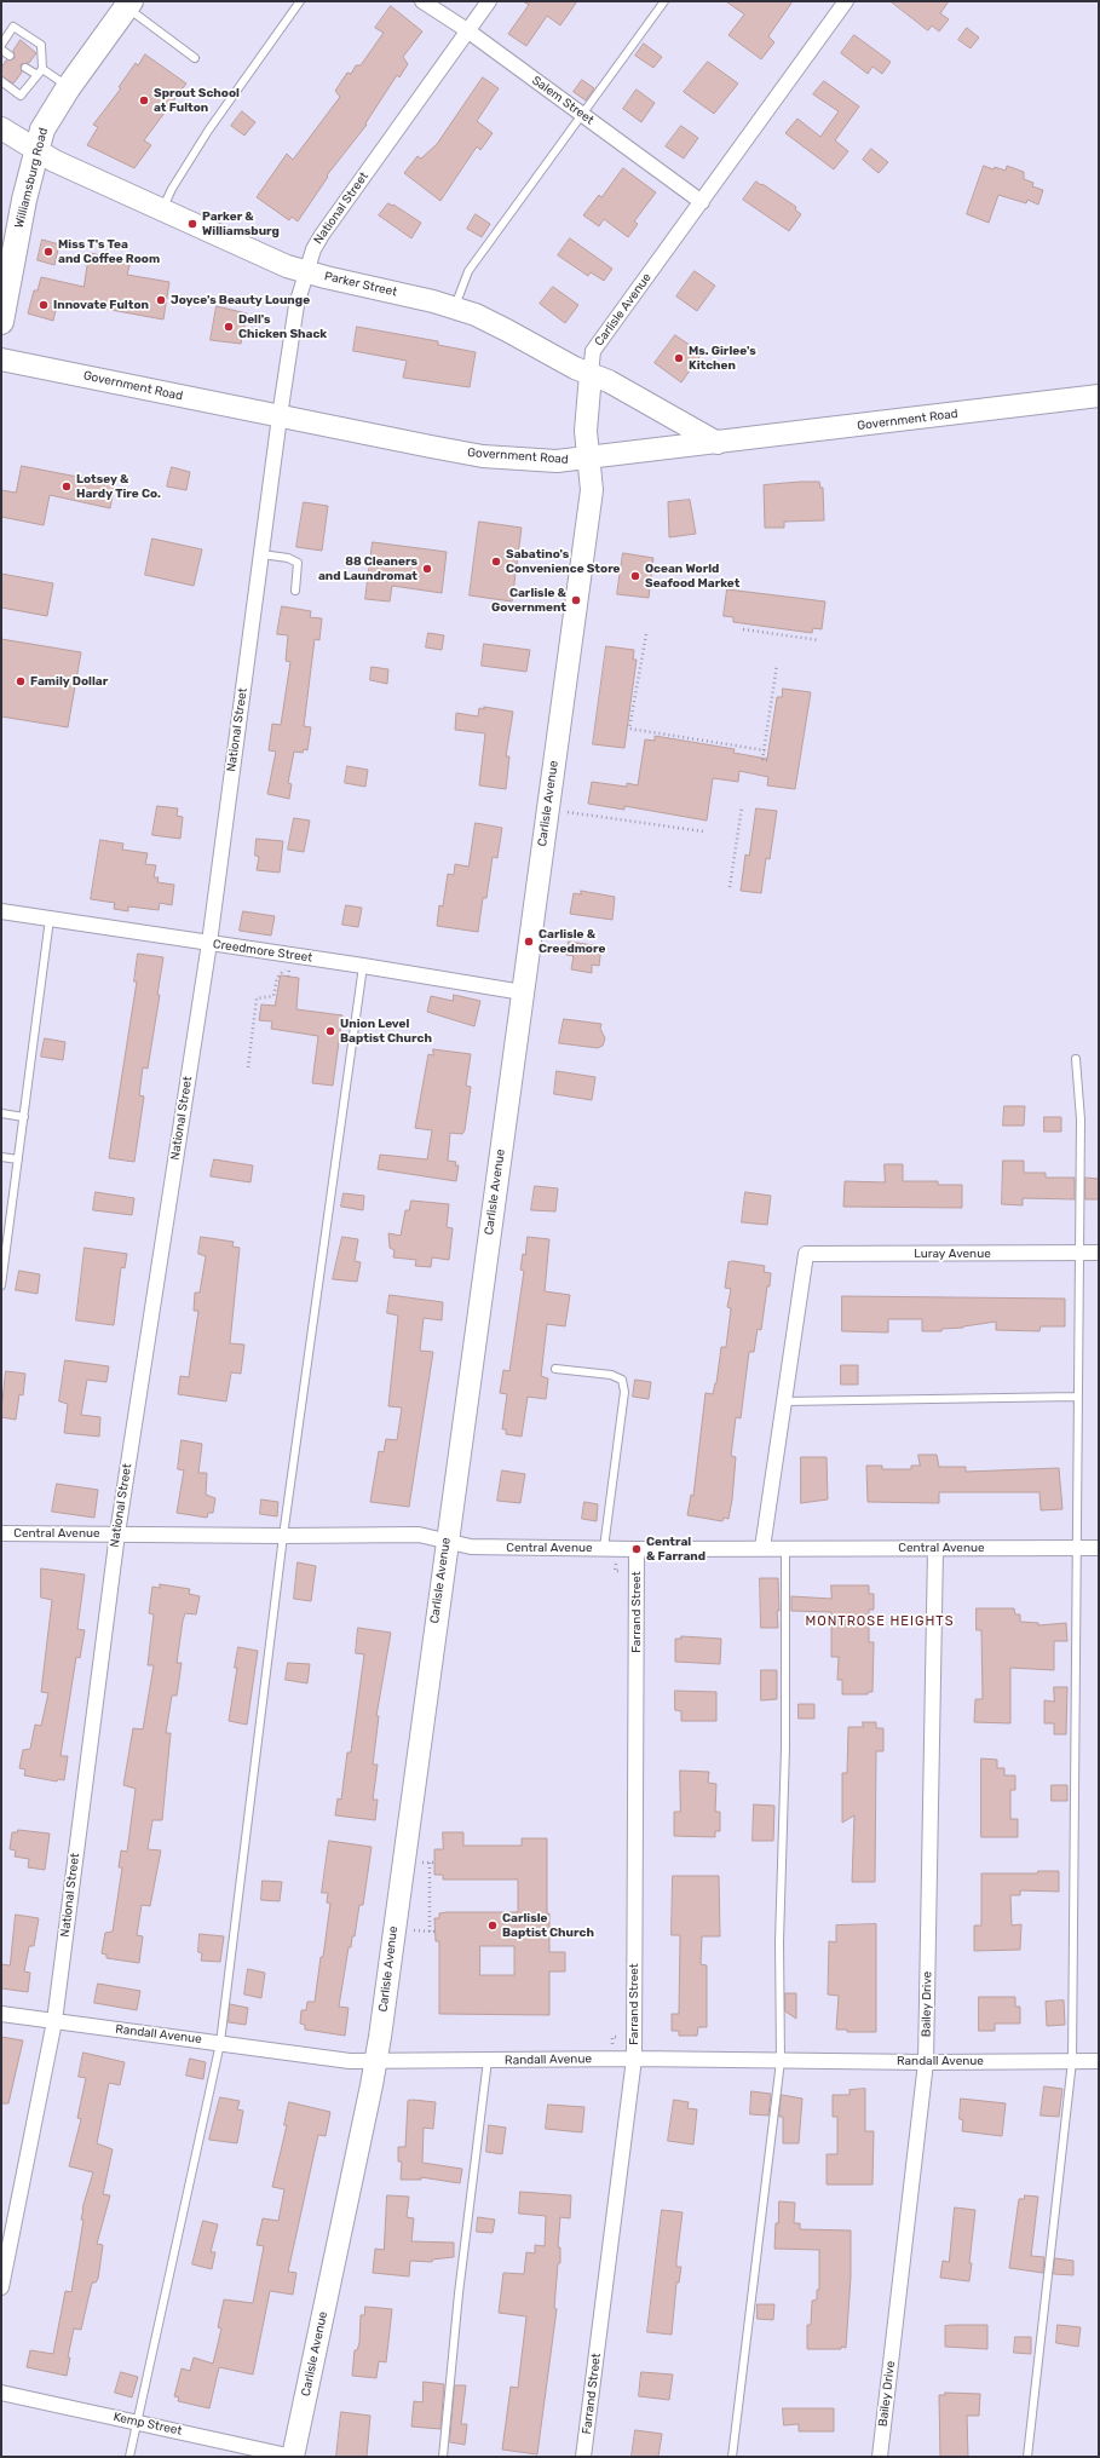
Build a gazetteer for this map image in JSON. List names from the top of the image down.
{
  "streets": {
    "main road": ["Williamsburg Road"],
    "street": [
      "Salem Street",
      "National Street",
      "Parker Street",
      "Carlisle Avenue",
      "Government Road",
      "Creedmore Street",
      "Luray Avenue",
      "Central Avenue",
      "Farrand Street",
      "Bailey Drive",
      "Randall Avenue",
      "Kemp Street"
    ]
  },
  "crossings": [
    ["Salem Street", "National Street"],
    ["Salem Street", "Carlisle Avenue"],
    ["Williamsburg Road", "Parker Street"],
    ["National Street", "Parker Street"],
    ["National Street", "Government Road"],
    ["National Street", "Creedmore Street"],
    ["National Street", "Central Avenue"],
    ["National Street", "Randall Avenue"],
    ["Parker Street", "Carlisle Avenue"],
    ["Parker Street", "Government Road"],
    ["Carlisle Avenue", "Government Road"],
    ["Carlisle Avenue", "Creedmore Street"],
    ["Carlisle Avenue", "Central Avenue"],
    ["Carlisle Avenue", "Randall Avenue"],
    ["Carlisle Avenue", "Kemp Street"],
    ["Central Avenue", "Farrand Street"],
    ["Central Avenue", "Bailey Drive"],
    ["Farrand Street", "Randall Avenue"],
    ["Bailey Drive", "Randall Avenue"]
  ],
  "districts": ["MONTROSE HEIGHTS"],
  "places": [
    "Sprout School at Fulton",
    "Parker & Williamsburg",
    "Miss T's Tea and Coffee Room",
    "Joyce's Beauty Lounge",
    "Innovate Fulton",
    "Dell's Chicken Shack",
    "Ms. Girlee's Kitchen",
    "Lotsey & Hardy Tire Co.",
    "Sabatino's Convenience Store",
    "88 Cleaners and Laundromat",
    "Ocean World Seafood Market",
    "Carlisle & Government",
    "Family Dollar",
    "Carlisle & Creedmore",
    "Union Level Baptist Church",
    "Central & Farrand",
    "Carlisle Baptist Church"
  ]
}
